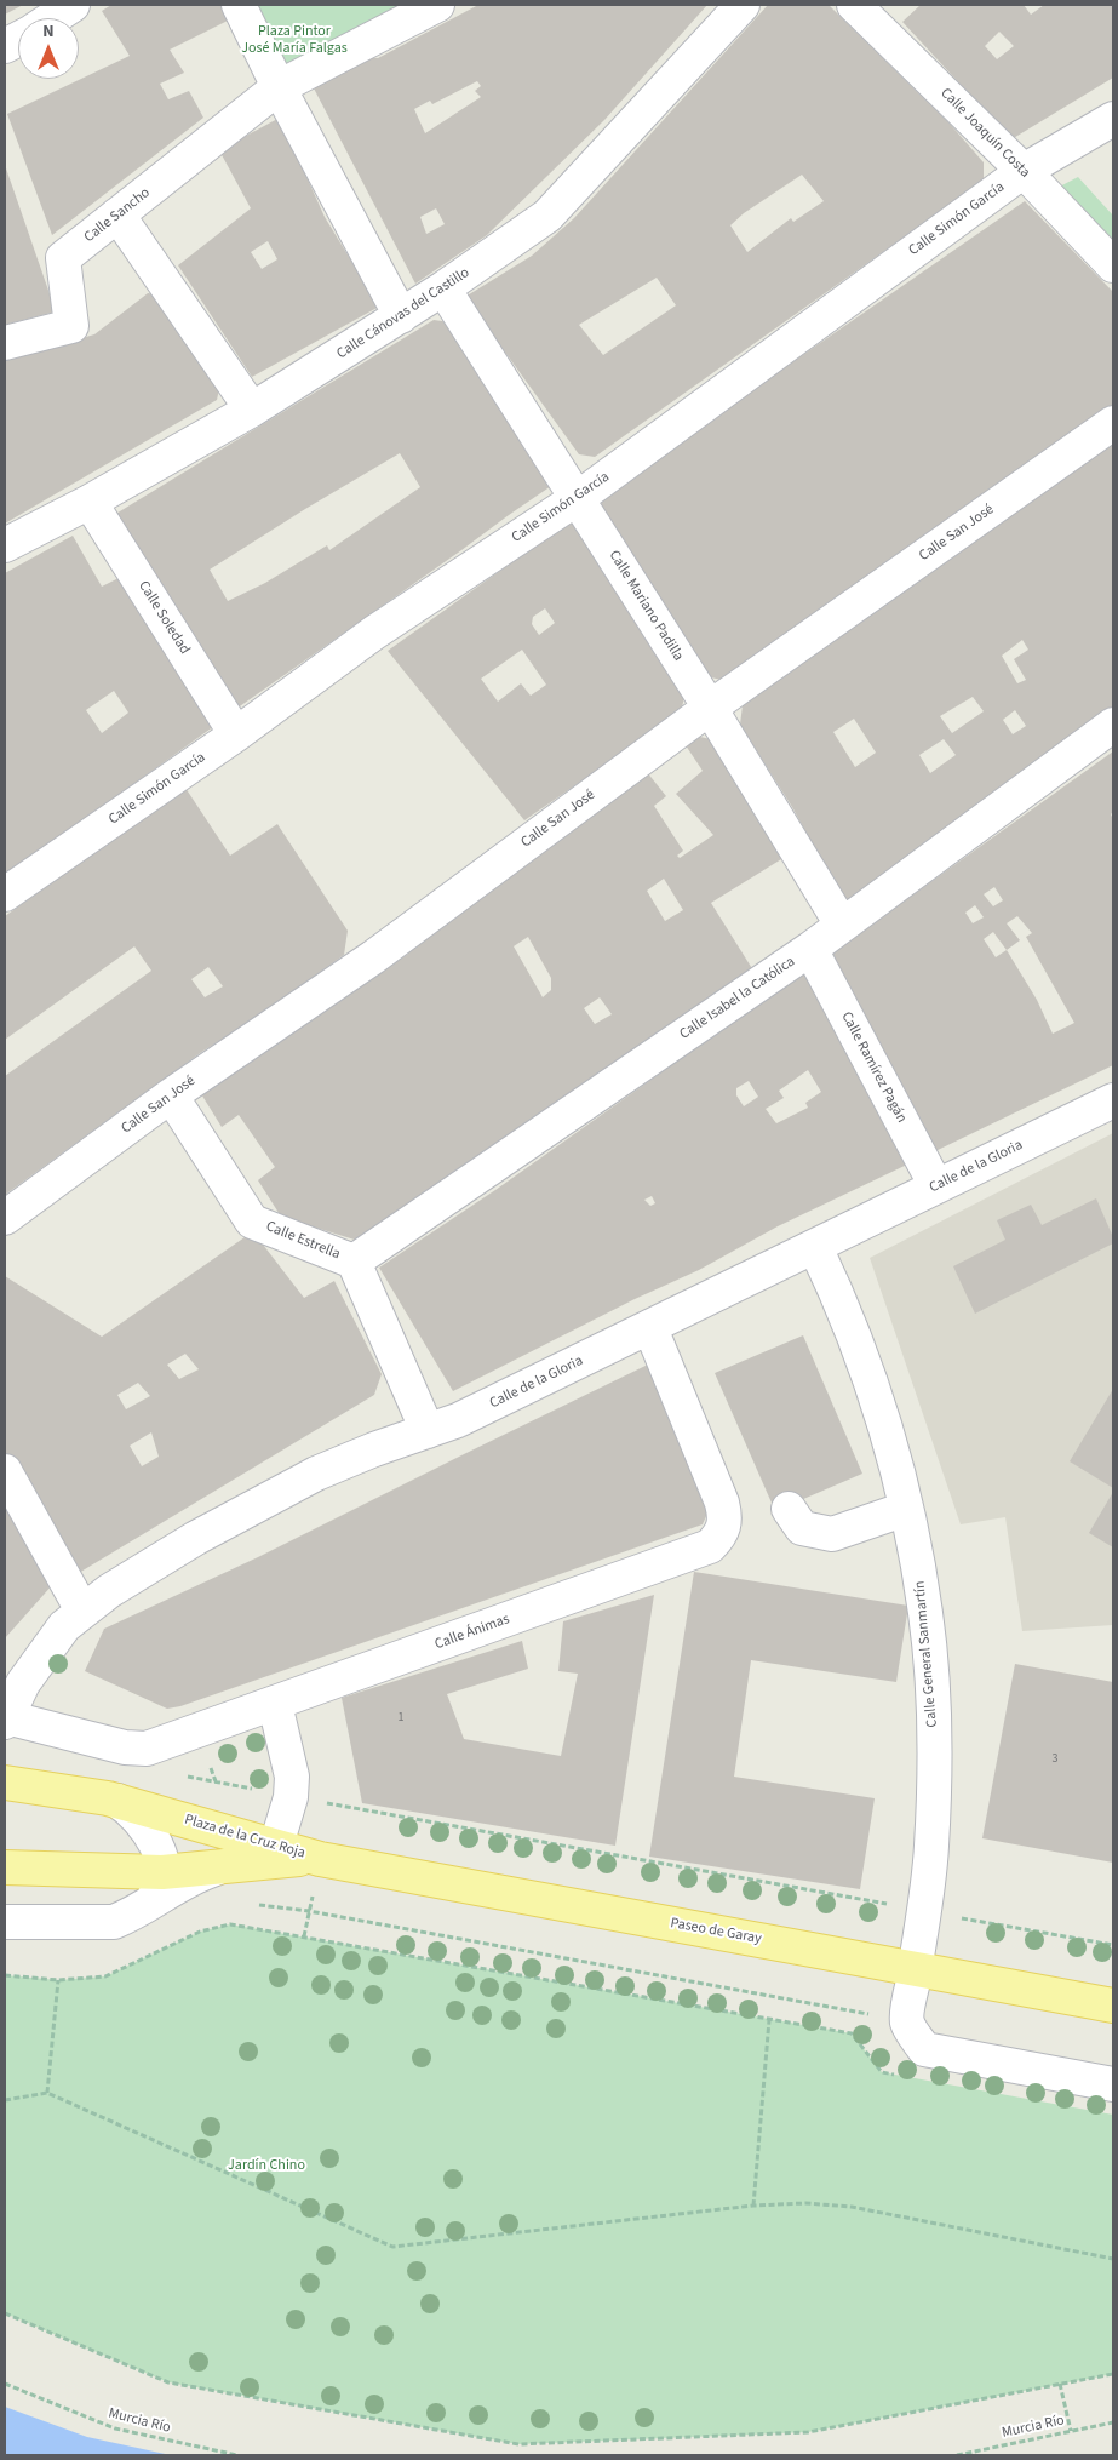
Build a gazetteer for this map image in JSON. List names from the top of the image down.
{
  "streets": {
    "main road": ["Plaza de la Cruz Roja", "Paseo de Garay"],
    "street": [
      "Calle Joaquín Costa",
      "Calle Sancho",
      "Calle Simón García",
      "Calle Cánovas del Castillo",
      "Calle San José",
      "Calle Mariano Padilla",
      "Calle Soledad",
      "Calle Isabel la Católica",
      "Calle Ramírez Pagán",
      "Calle de la Gloria",
      "Calle Estrella",
      "Calle Ánimas",
      "Calle General Sanmartín"
    ],
    "path": ["Murcia Río"]
  },
  "crossings": [
    ["Calle Joaquín Costa", "Calle Simón García"],
    ["Calle Simón García", "Calle Mariano Padilla"],
    ["Calle Simón García", "Calle Soledad"],
    ["Calle Cánovas del Castillo", "Calle Mariano Padilla"],
    ["Calle Cánovas del Castillo", "Calle Soledad"],
    ["Calle San José", "Calle Mariano Padilla"],
    ["Calle San José", "Calle Estrella"],
    ["Calle Mariano Padilla", "Calle Isabel la Católica"],
    ["Calle Isabel la Católica", "Calle Ramírez Pagán"],
    ["Calle Isabel la Católica", "Calle Estrella"],
    ["Calle Ramírez Pagán", "Calle de la Gloria"],
    ["Calle de la Gloria", "Calle Estrella"],
    ["Calle de la Gloria", "Calle Ánimas"],
    ["Calle de la Gloria", "Calle General Sanmartín"],
    ["Calle General Sanmartín", "Paseo de Garay"],
    ["Plaza de la Cruz Roja", "Paseo de Garay"]
  ],
  "parks": ["Plaza Pintor José María Falgas", "Jardín Chino"],
  "house_numbers": ["1", "3"],
  "north": "top"
}
